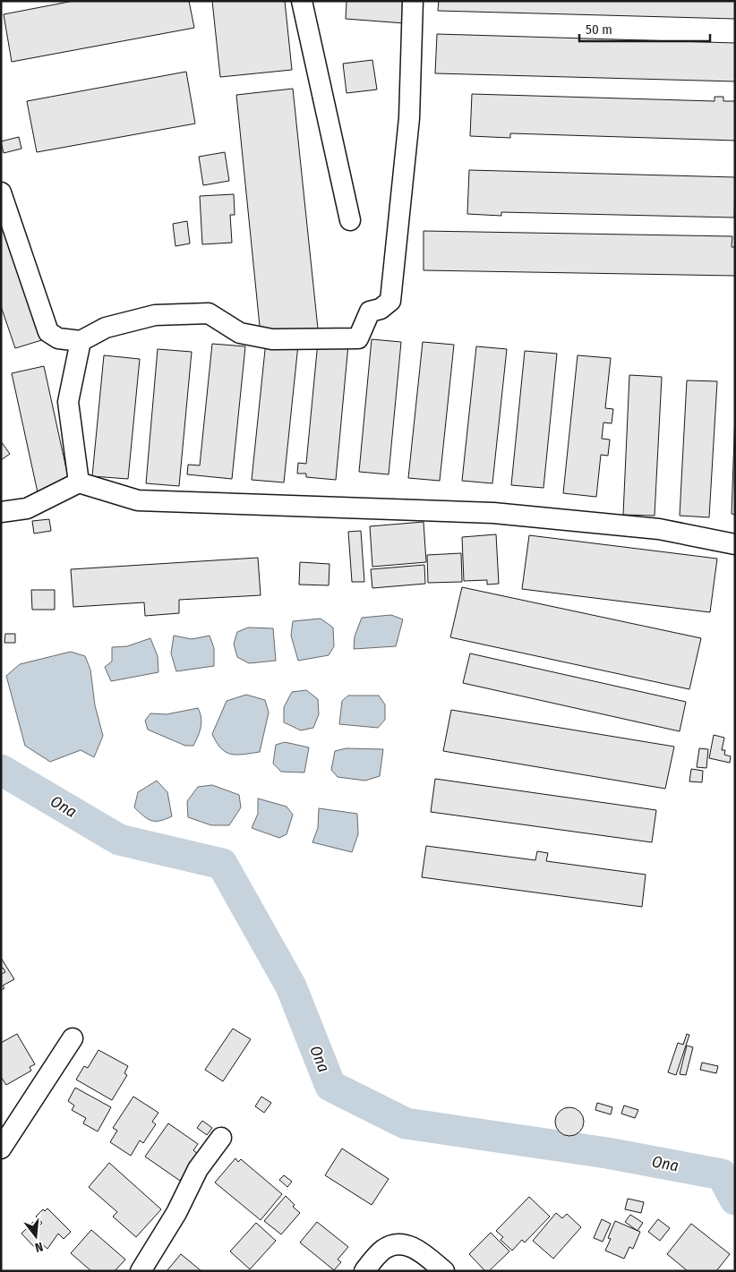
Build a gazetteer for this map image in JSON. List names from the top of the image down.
{
  "water": ["Ona"],
  "scale_bar": "50 m",
  "north": "bottom"
}
